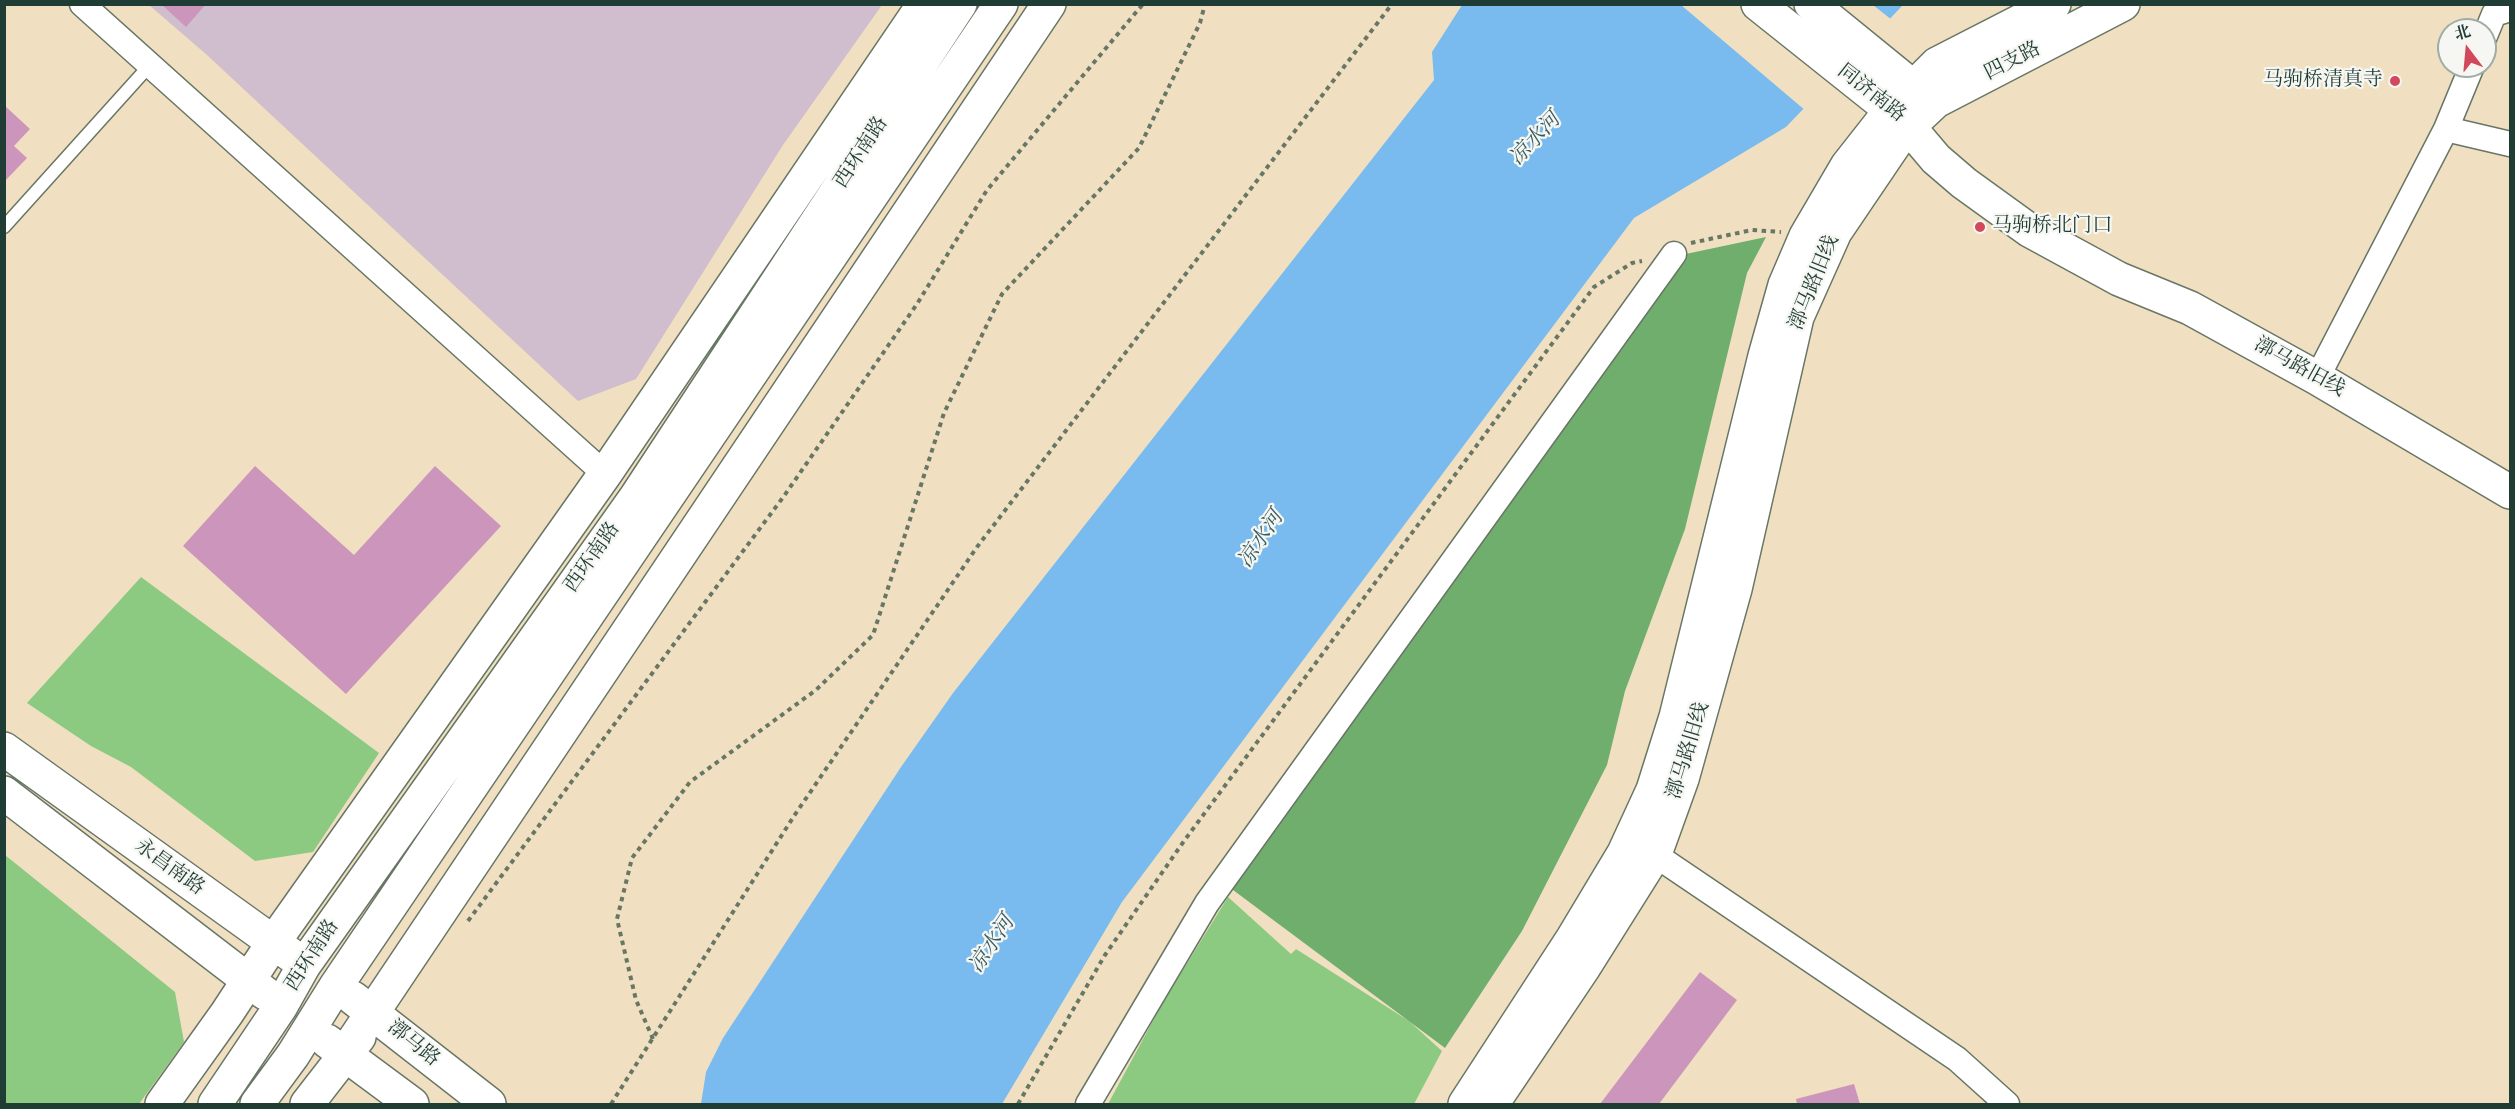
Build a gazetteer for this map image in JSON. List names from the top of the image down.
{
  "streets": {
    "main road": [
      "四支路",
      "同济南路",
      "西环南路",
      "漷马路旧线",
      "永昌南路",
      "漷马路"
    ]
  },
  "crossings": [
    ["四支路", "同济南路"],
    ["四支路", "漷马路旧线"],
    ["同济南路", "漷马路旧线"],
    ["西环南路", "永昌南路"],
    ["西环南路", "漷马路"],
    ["永昌南路", "漷马路"]
  ],
  "water": ["凉水河"],
  "places": ["马驹桥清真寺", "马驹桥北门口"],
  "north": "top"
}
